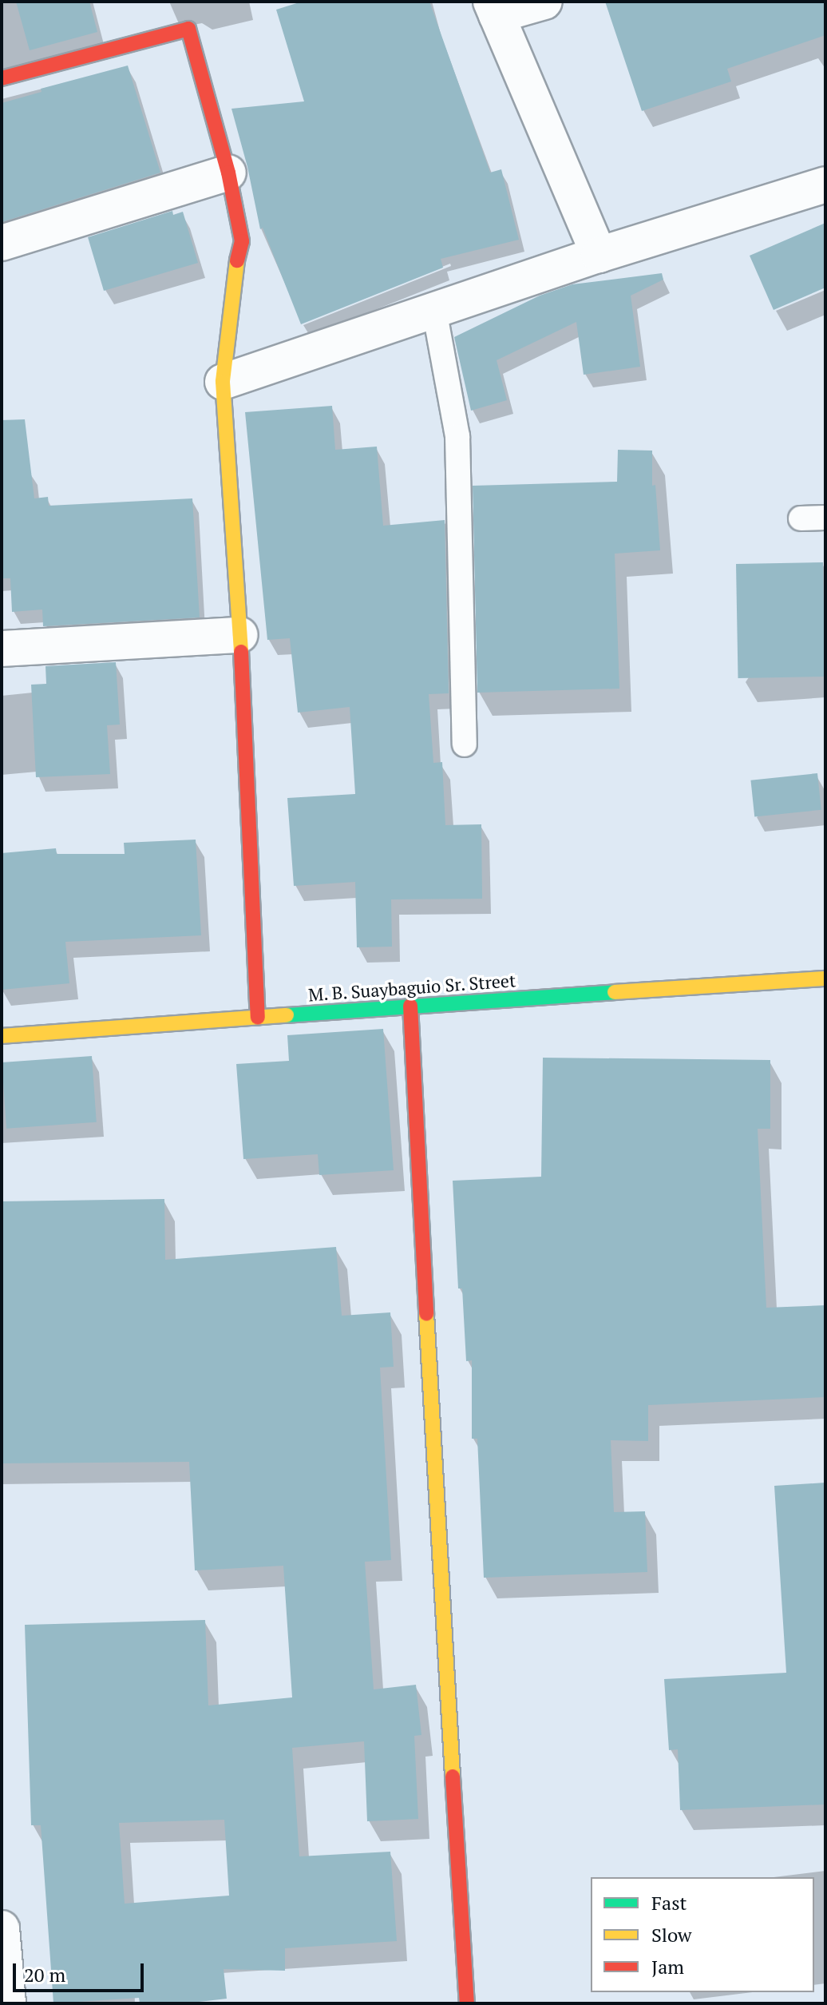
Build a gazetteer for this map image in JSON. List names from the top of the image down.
{
  "streets": {
    "street": ["M. B. Suaybaguio Sr. Street"]
  },
  "legend": ["Fast", "Slow", "Jam"],
  "scale_bar": "20 m"
}
